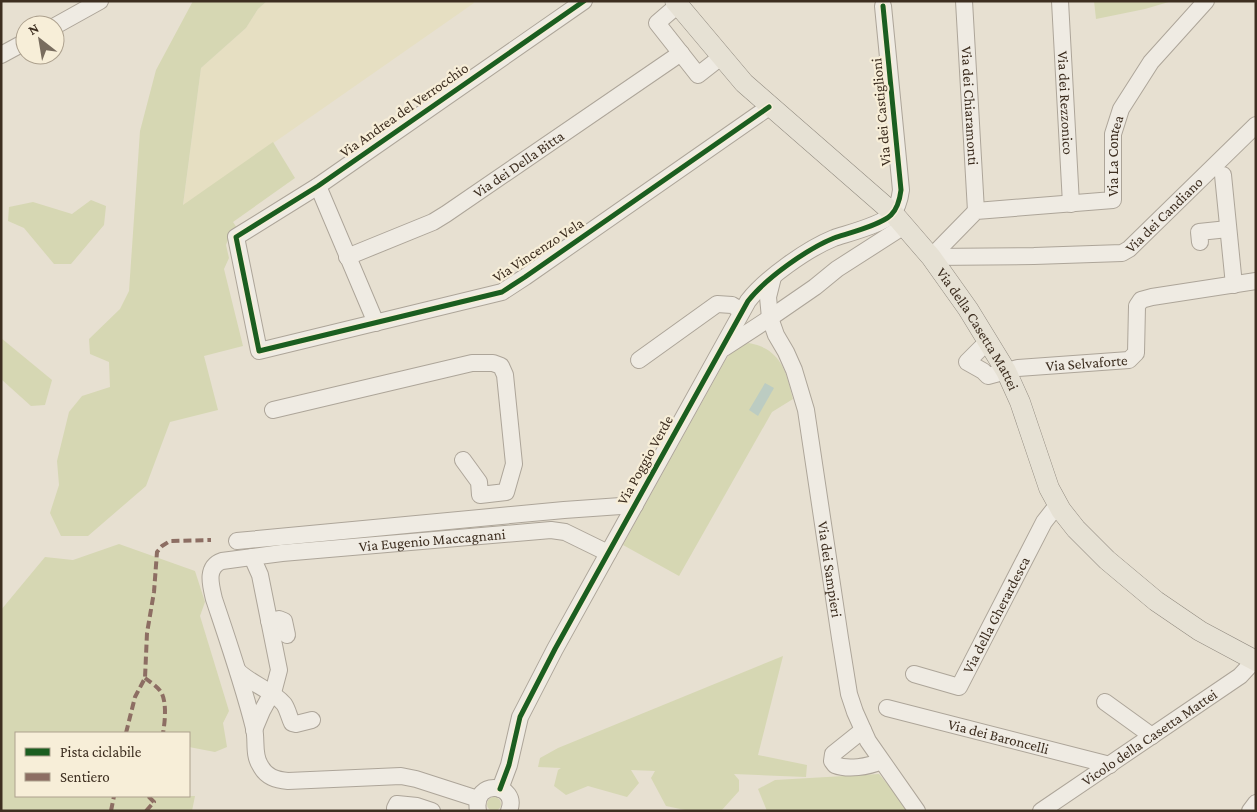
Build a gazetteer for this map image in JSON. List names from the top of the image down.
{
  "streets": {
    "main road": ["Via della Casetta Mattei"],
    "street": [
      "Via dei Rezzonico",
      "Via dei Chiaramonti",
      "Via Andrea del Verrocchio",
      "Via dei Castiglioni",
      "Via La Contea",
      "Via dei Della Bitta",
      "Via dei Candiano",
      "Via Vincenzo Vela",
      "Via Selvaforte",
      "Via Poggio Verde",
      "Via Eugenio Maccagnani",
      "Via dei Sampieri",
      "Via della Gherardesca",
      "Via dei Baroncelli",
      "Vicolo della Casetta Mattei"
    ]
  },
  "crossings": [
    ["Via dei Rezzonico", "Via La Contea"],
    ["Via dei Chiaramonti", "Via La Contea"],
    ["Via Andrea del Verrocchio", "Via Vincenzo Vela"],
    ["Via dei Castiglioni", "Via della Casetta Mattei"],
    ["Via dei Castiglioni", "Via Poggio Verde"],
    ["Via dei Candiano", "Via della Casetta Mattei"],
    ["Via Vincenzo Vela", "Via della Casetta Mattei"],
    ["Via della Casetta Mattei", "Via Selvaforte"],
    ["Via della Casetta Mattei", "Via Poggio Verde"],
    ["Via della Casetta Mattei", "Via della Gherardesca"],
    ["Via della Casetta Mattei", "Vicolo della Casetta Mattei"],
    ["Via Poggio Verde", "Via Eugenio Maccagnani"],
    ["Via Poggio Verde", "Via dei Sampieri"],
    ["Via dei Baroncelli", "Vicolo della Casetta Mattei"]
  ],
  "legend": ["Pista ciclabile", "Sentiero"],
  "north": "top left"
}
